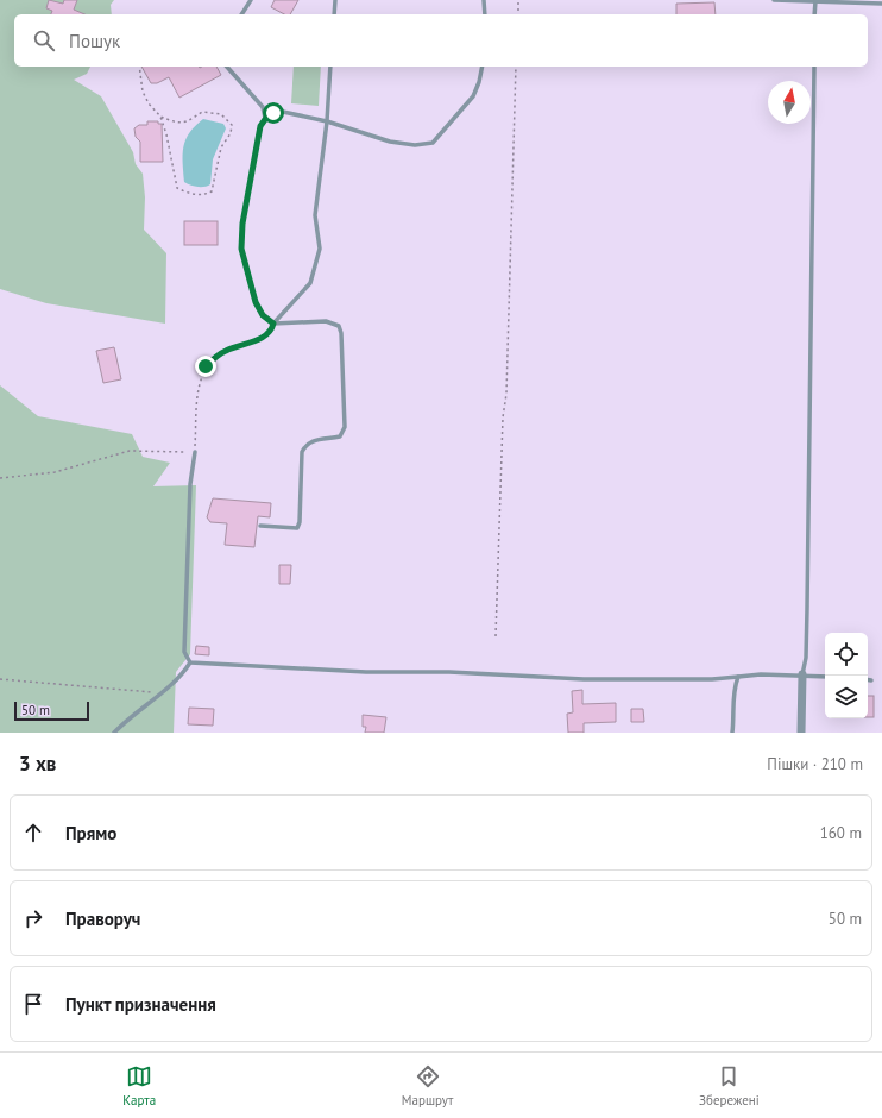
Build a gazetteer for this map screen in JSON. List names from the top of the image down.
{
  "scale_bar": "50 m",
  "north": "top",
  "page": {
    "search": "Пошук",
    "scale": "50 m",
    "heading": ["3 хв", "Пішки · 210 m"],
    "list": [
      ["Прямо", "160 m"],
      ["Праворуч", "50 m"],
      "Пункт призначення"
    ],
    "nav": ["Карта", "Маршрут", "Збережені"]
  }
}
